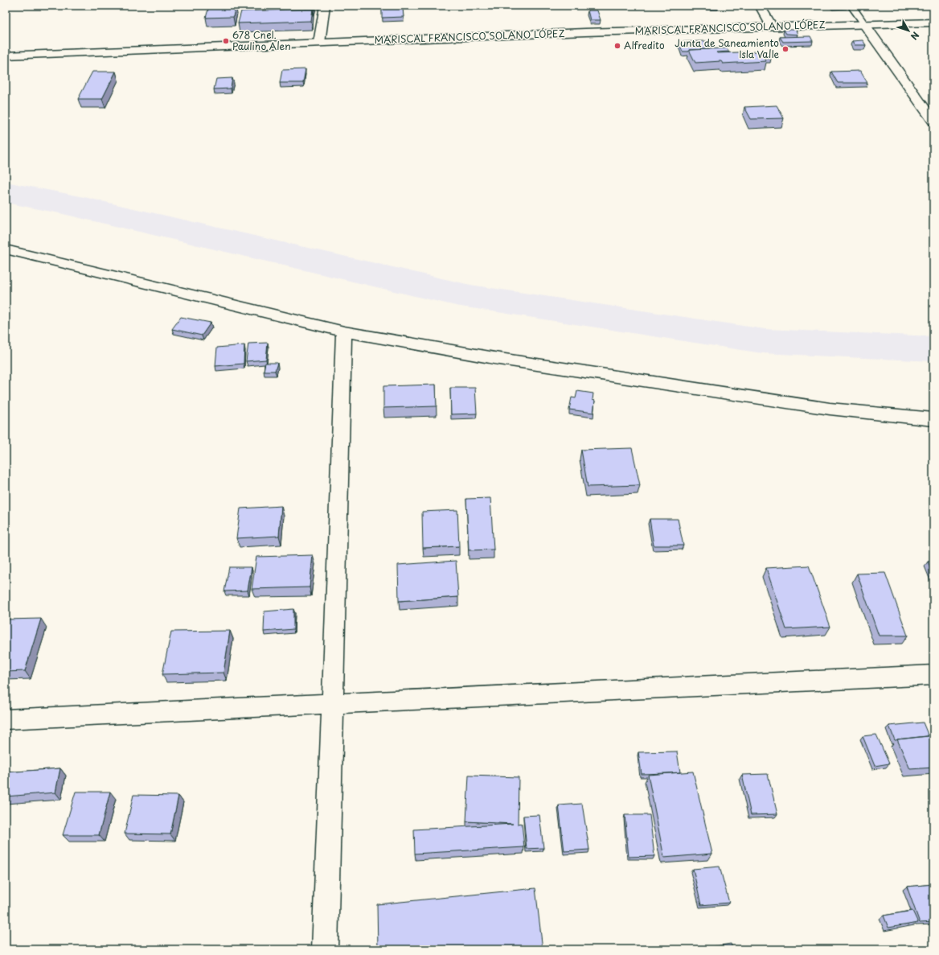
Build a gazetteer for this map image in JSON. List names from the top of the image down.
{
  "streets": {
    "street": ["MARISCAL FRANCISCO SOLANO LÓPEZ"]
  },
  "places": ["678 Cnel. Paulino Alen", "Alfredito", "Junta de Saneamiento Isla Valle"],
  "north": "bottom right"
}
